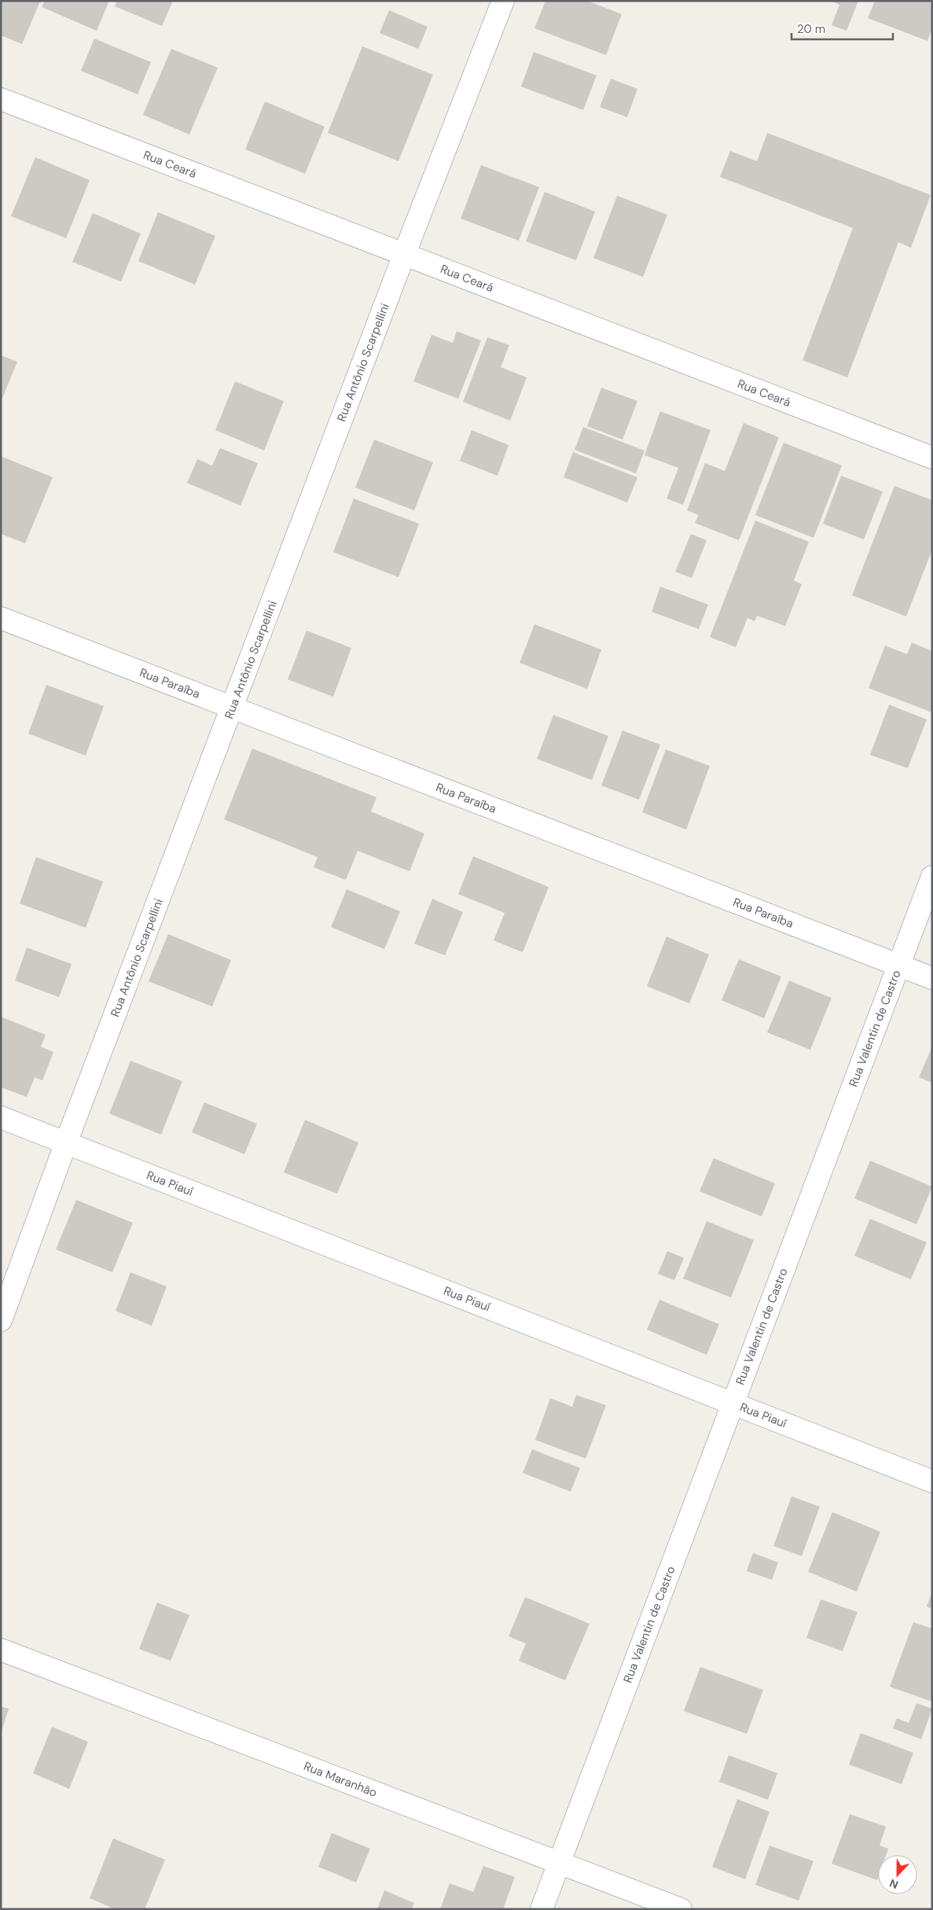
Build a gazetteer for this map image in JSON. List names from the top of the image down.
{
  "streets": {
    "street": [
      "Rua Ceará",
      "Rua Antônio Scarpellini",
      "Rua Paraíba",
      "Rua Valentin de Castro",
      "Rua Piauí",
      "Rua Maranhão"
    ]
  },
  "crossings": [
    ["Rua Ceará", "Rua Antônio Scarpellini"],
    ["Rua Antônio Scarpellini", "Rua Paraíba"],
    ["Rua Antônio Scarpellini", "Rua Piauí"],
    ["Rua Paraíba", "Rua Valentin de Castro"],
    ["Rua Valentin de Castro", "Rua Piauí"],
    ["Rua Valentin de Castro", "Rua Maranhão"]
  ],
  "scale_bar": "20 m",
  "north": "bottom"
}
